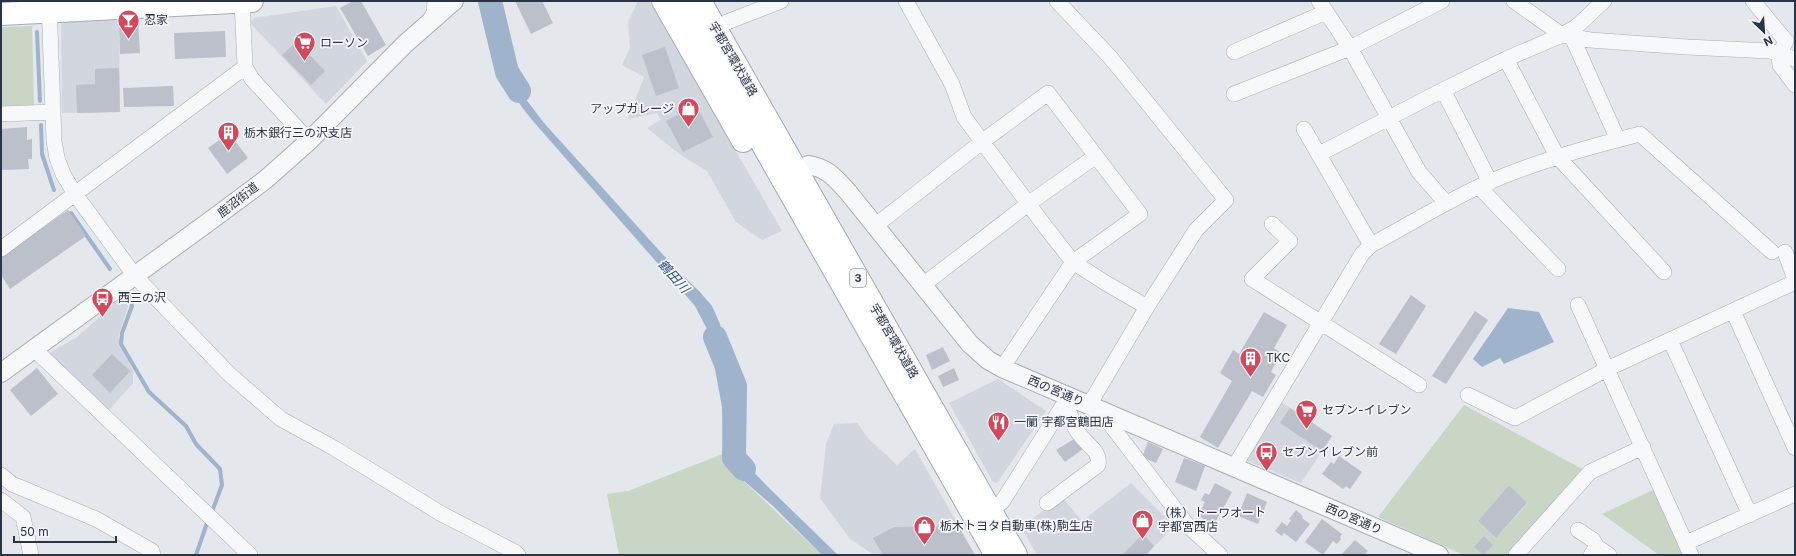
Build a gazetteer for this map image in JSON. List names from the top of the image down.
{
  "streets": {
    "main road": ["宇都宮環状道路", "3"],
    "street": ["鹿沼街道", "西の宮通り"]
  },
  "crossings": [
    ["宇都宮環状道路", "3"],
    ["3", "西の宮通り"]
  ],
  "water": ["鶴田川"],
  "places": {
    "bar": ["忍家"],
    "supermarket": ["ローソン", "セブン-イレブン"],
    "shop": ["アップガレージ", "（株）トーワオート 宇都宮西店", "栃木トヨタ自動車(株)駒生店"],
    "building": ["栃木銀行三の沢支店", "TKC"],
    "bus stop": ["西三の沢", "セブンイレブン前"],
    "restaurant": ["一蘭 宇都宮鶴田店"]
  },
  "scale_bar": "50 m",
  "north": "bottom right"
}
